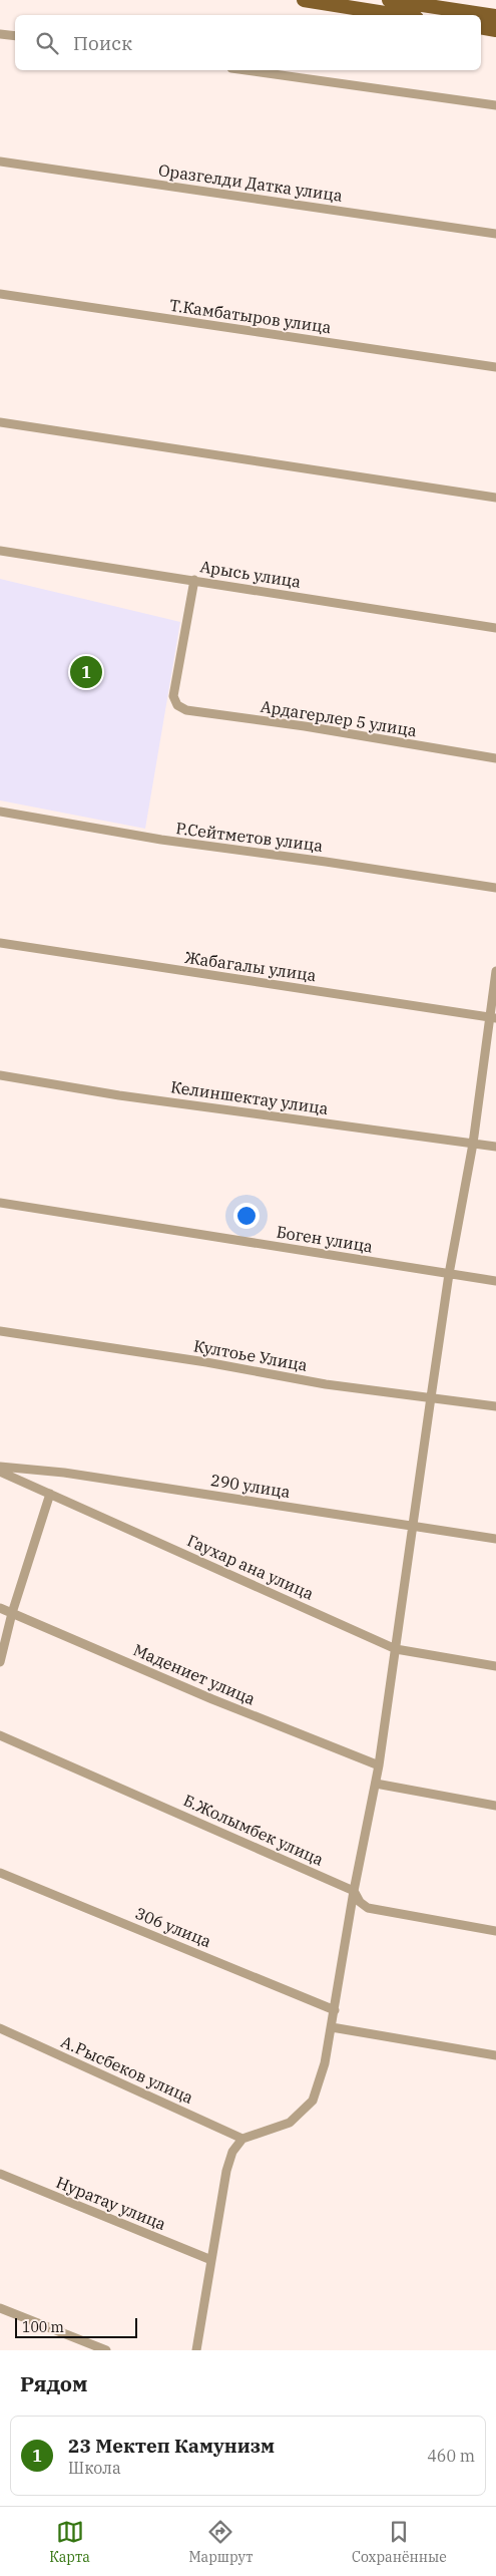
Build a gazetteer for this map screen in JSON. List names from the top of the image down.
{
  "streets": {
    "street": [
      "Оразгелди Датка улица",
      "Т.Камбатыров улица",
      "Арысь улица",
      "Ардагерлер 5 улица",
      "Р.Сейтметов улица",
      "Жабагалы улица",
      "Келиншектау улица",
      "Боген улица",
      "Култоье Улица",
      "290 улица",
      "Гаухар ана улица",
      "Мадениет улица",
      "Б.Жолымбек улица",
      "306 улица",
      "А.Рысбеков улица",
      "Нуратау улица"
    ]
  },
  "crossings": [
    ["Арысь улица", "Ардагерлер 5 улица"]
  ],
  "scale_bar": "100 m",
  "page": {
    "search": "Поиск",
    "pins": "1",
    "scale": "100 m",
    "heading": "Рядом",
    "list": [
      {
        "mark": "1",
        "name": "23 Мектеп Камунизм",
        "note": "Школа",
        "value": "460 m"
      }
    ],
    "nav": ["Карта", "Маршрут", "Сохранённые"]
  }
}
